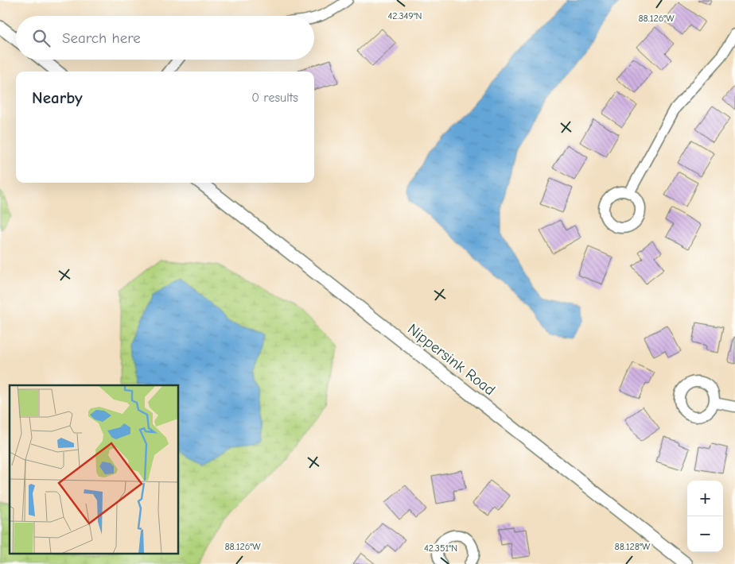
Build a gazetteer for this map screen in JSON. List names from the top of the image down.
{
  "streets": {
    "street": ["Nippersink Road"]
  },
  "page": {
    "search": "Search here",
    "heading": ["Nearby", "0 results"],
    "map_buttons": ["+", "−"]
  },
  "coordinates": [
    "42.349°N",
    "88.126°W",
    "88.128°W",
    "42.351°N"
  ]
}
